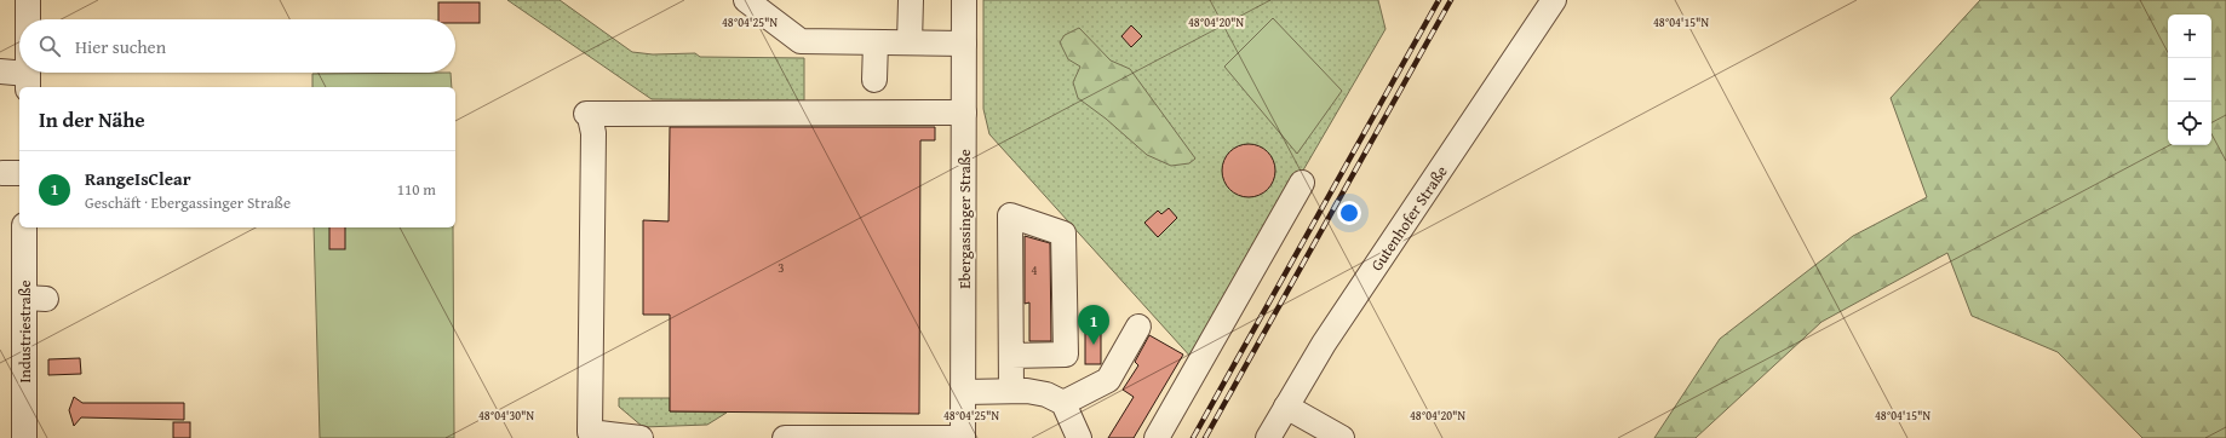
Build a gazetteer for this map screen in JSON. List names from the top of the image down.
{
  "streets": {
    "street": ["Gutenhofer Straße", "Ebergassinger Straße", "Industriestraße"]
  },
  "house_numbers": ["3", "4"],
  "page": {
    "map_buttons": ["+", "−"],
    "search": "Hier suchen",
    "heading": "In der Nähe",
    "list": [
      {
        "mark": "1",
        "name": "RangeIsClear",
        "note": "Geschäft · Ebergassinger Straße",
        "value": "110 m"
      }
    ],
    "pins": "1"
  },
  "coordinates": [
    "48°04'25\"N",
    "48°04'15\"N",
    "48°04'20\"N",
    "48°04'30\"N"
  ]
}
